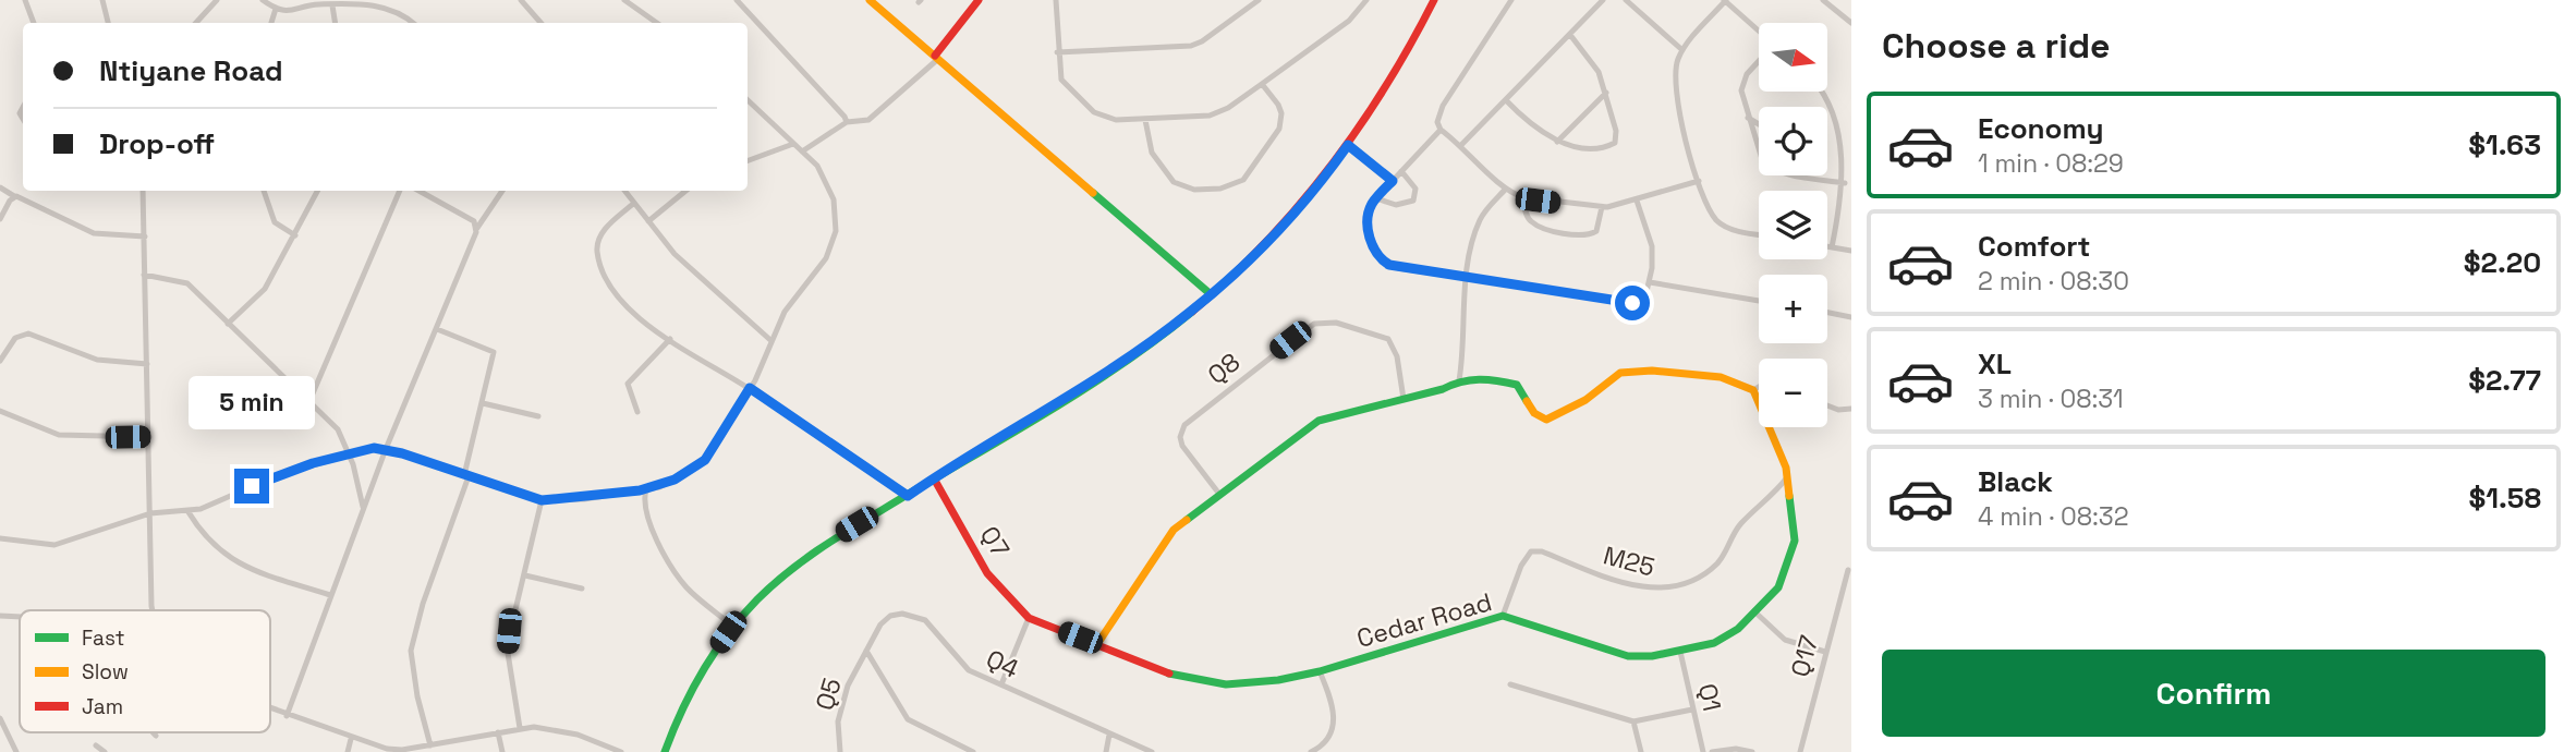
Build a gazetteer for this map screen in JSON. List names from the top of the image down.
{
  "streets": {
    "street": [
      "Q8",
      "Q7",
      "M25",
      "Cedar Road",
      "Q17",
      "Q4",
      "Q5",
      "Q1"
    ]
  },
  "crossings": [
    ["Q7", "Cedar Road"],
    ["M25", "Cedar Road"],
    ["Cedar Road", "Q1"],
    ["Q4", "Q5"]
  ],
  "legend": ["Fast", "Slow", "Jam"],
  "north": "right",
  "page": {
    "heading": "Choose a ride",
    "map_buttons": ["+", "−"],
    "banner": ["Ntiyane Road", "Drop-off"],
    "list": [
      {
        "name": "Economy",
        "note": "1 min · 08:29",
        "value": "$1.63"
      },
      {
        "name": "Comfort",
        "note": "2 min · 08:30",
        "value": "$2.20"
      },
      {
        "name": "XL",
        "note": "3 min · 08:31",
        "value": "$2.77"
      },
      {
        "name": "Black",
        "note": "4 min · 08:32",
        "value": "$1.58"
      }
    ],
    "bubble": "5 min",
    "buttons": "Confirm"
  }
}
